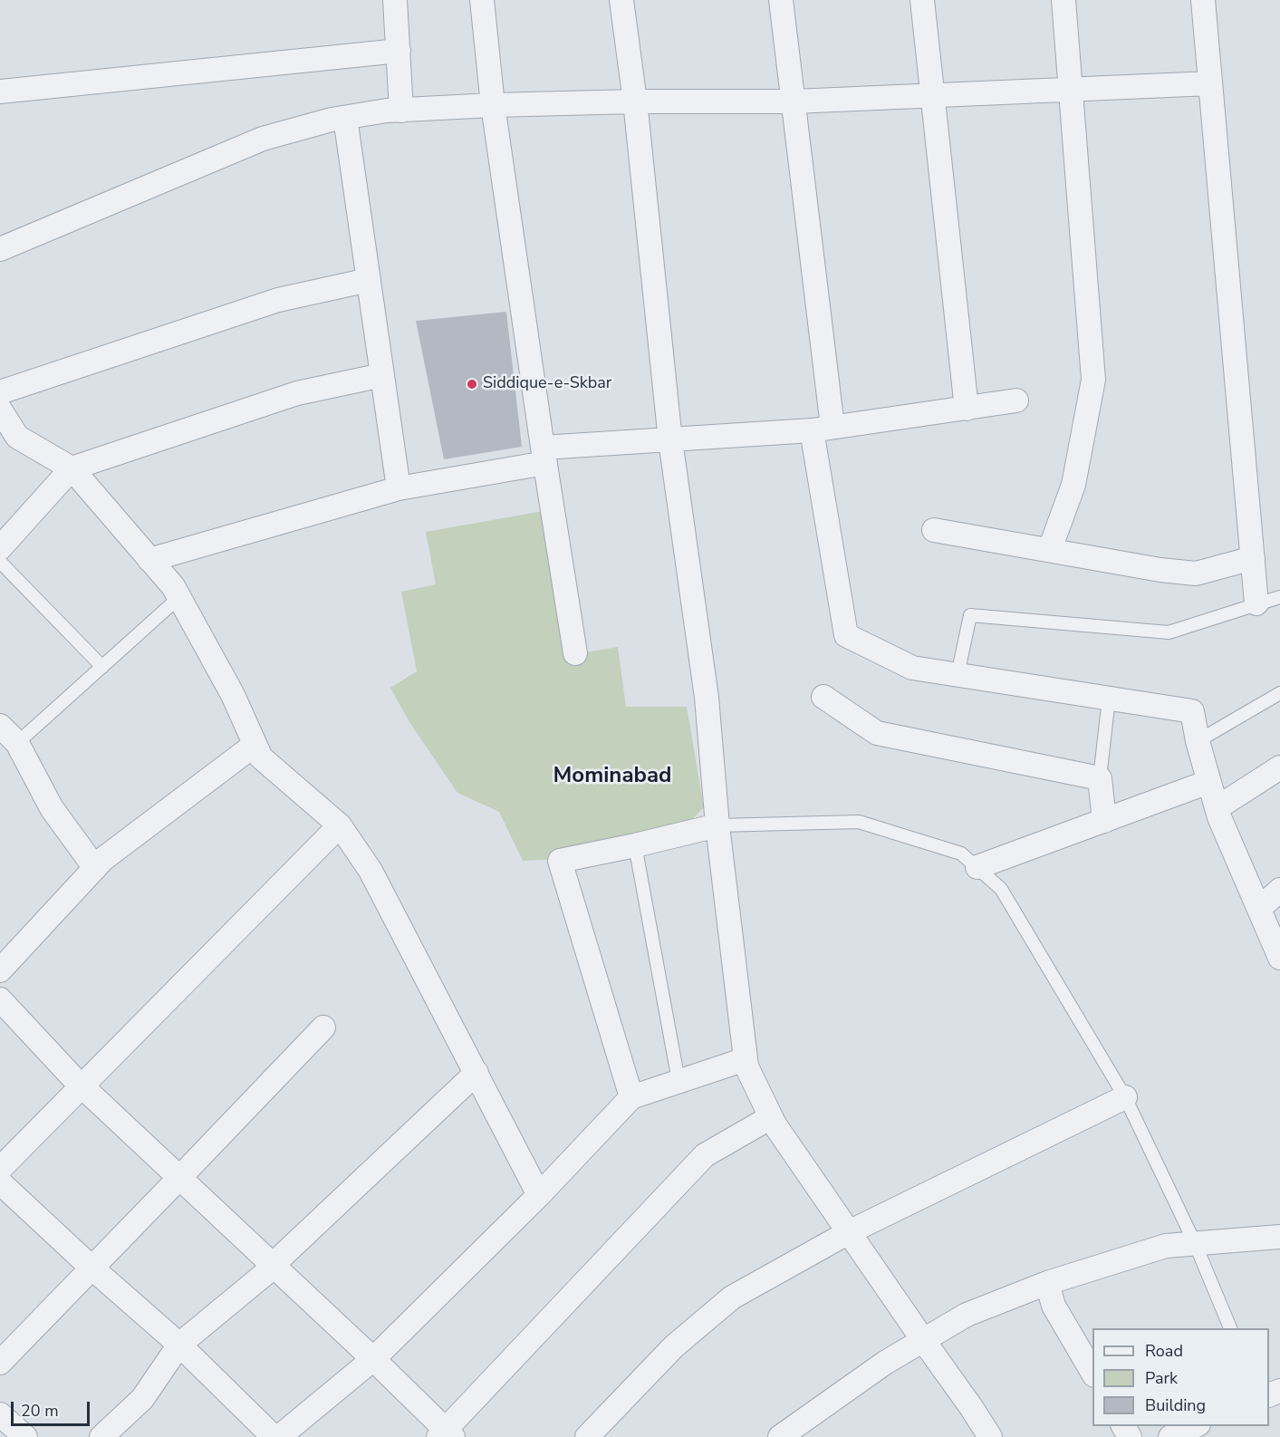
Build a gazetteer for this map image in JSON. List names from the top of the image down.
{
  "districts": ["Mominabad"],
  "places": ["Siddique-e-Skbar"],
  "legend": ["Road", "Park", "Building"],
  "scale_bar": "20 m"
}
